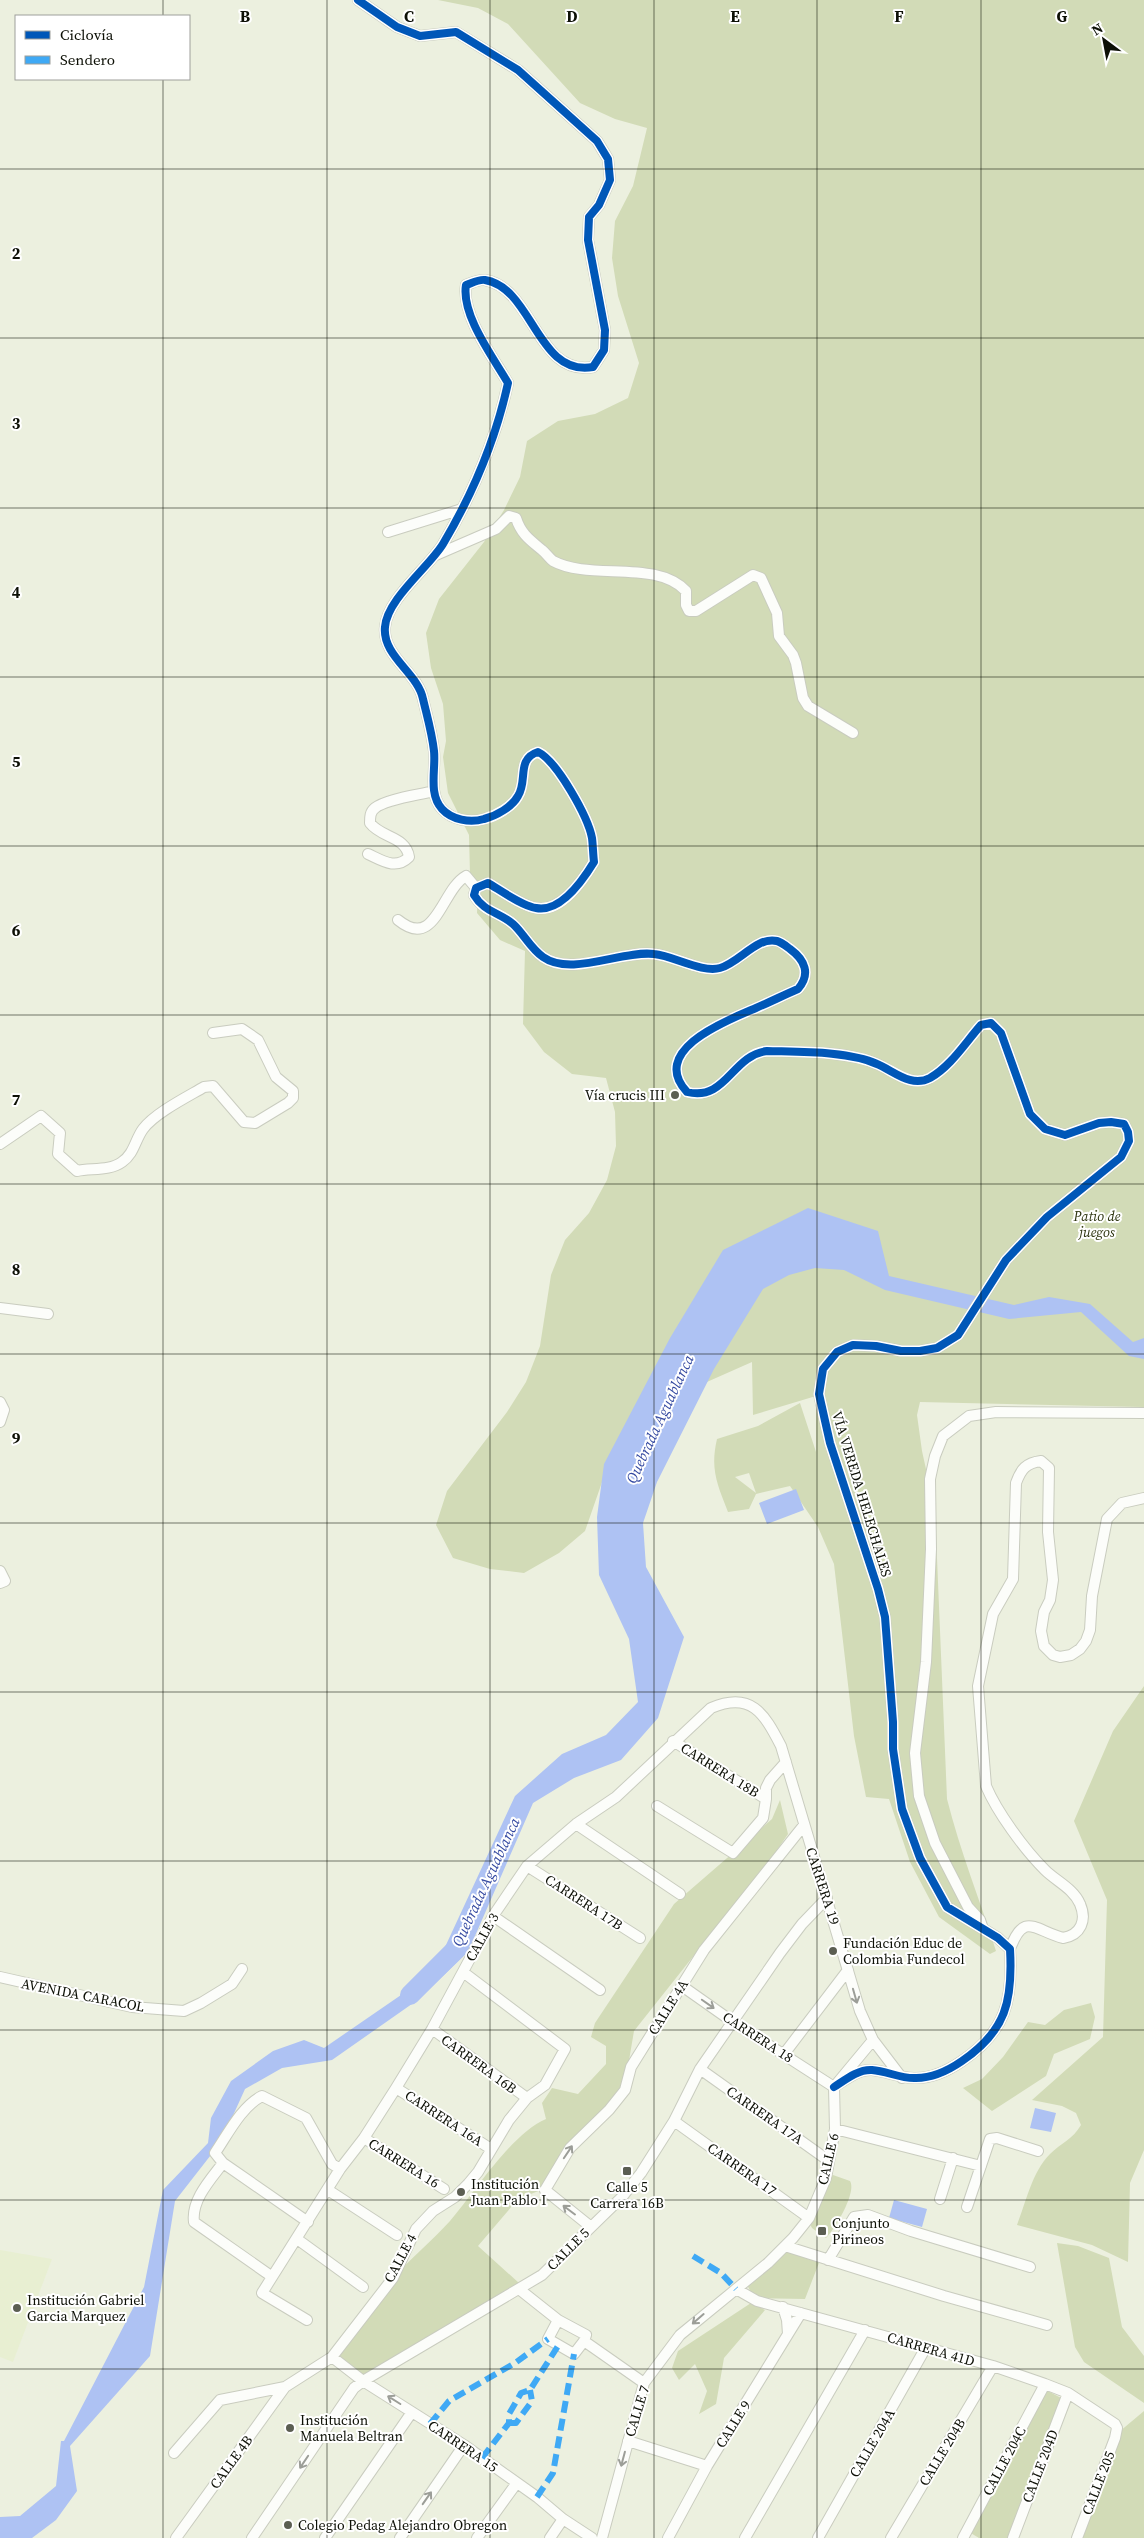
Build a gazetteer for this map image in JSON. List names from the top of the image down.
{
  "streets": {
    "street": [
      "VÍA VEREDA HELECHALES",
      "CARRERA 18B",
      "CARRERA 19",
      "CARRERA 17B",
      "CALLE 3",
      "AVENIDA CARACOL",
      "CALLE 4A",
      "CARRERA 18",
      "CARRERA 16B",
      "CARRERA 17A",
      "CARRERA 16A",
      "CALLE 6",
      "CARRERA 16",
      "CARRERA 17",
      "CALLE 5",
      "CALLE 4",
      "CARRERA 41D",
      "CALLE 7",
      "CALLE 9",
      "CALLE 204A",
      "CARRERA 15",
      "CALLE 204B",
      "CALLE 204C",
      "CALLE 4B",
      "CALLE 204D",
      "CALLE 205"
    ]
  },
  "crossings": [
    ["CARRERA 18B", "CALLE 3"],
    ["CARRERA 19", "CALLE 3"],
    ["CARRERA 19", "CALLE 4A"],
    ["CARRERA 19", "CALLE 5"],
    ["CARRERA 17B", "CALLE 3"],
    ["CALLE 3", "CARRERA 16B"],
    ["CALLE 3", "CARRERA 16A"],
    ["CALLE 3", "CARRERA 16"],
    ["CALLE 3", "CALLE 4"],
    ["CALLE 4A", "CARRERA 18"],
    ["CALLE 4A", "CALLE 5"],
    ["CARRERA 18", "CALLE 6"],
    ["CARRERA 18", "CALLE 5"],
    ["CARRERA 16B", "CALLE 4"],
    ["CARRERA 17A", "CALLE 6"],
    ["CARRERA 17A", "CALLE 5"],
    ["CARRERA 16A", "CALLE 4"],
    ["CALLE 6", "CARRERA 17"],
    ["CALLE 6", "CARRERA 41D"],
    ["CALLE 6", "CALLE 7"],
    ["CARRERA 17", "CALLE 5"],
    ["CALLE 5", "CARRERA 15"],
    ["CALLE 4", "CARRERA 15"],
    ["CALLE 4", "CALLE 4B"],
    ["CARRERA 41D", "CALLE 7"],
    ["CARRERA 41D", "CALLE 9"],
    ["CARRERA 41D", "CALLE 204A"],
    ["CARRERA 41D", "CALLE 204B"],
    ["CARRERA 41D", "CALLE 204C"],
    ["CARRERA 41D", "CALLE 204D"],
    ["CARRERA 41D", "CALLE 205"]
  ],
  "one_way": ["CALLE 4A", "CALLE 7"],
  "water": ["Quebrada Aguablanca"],
  "parks": ["Patio de juegos"],
  "places": {
    "other": [
      "Vía crucis III",
      "Fundación Educ de Colombia Fundecol",
      "Institución Juan Pablo I",
      "Institución Gabriel Garcia Marquez",
      "Institución Manuela Beltran",
      "Colegio Pedag Alejandro Obregon"
    ],
    "transit": ["Calle 5 Carrera 16B", "Conjunto Pirineos"]
  },
  "legend": ["Ciclovía", "Sendero"],
  "north": "top left",
  "grid": {
    "columns": [
      "B",
      "C",
      "D",
      "E",
      "F",
      "G"
    ],
    "rows": [
      "2",
      "3",
      "4",
      "5",
      "6",
      "7",
      "8",
      "9"
    ]
  }
}
